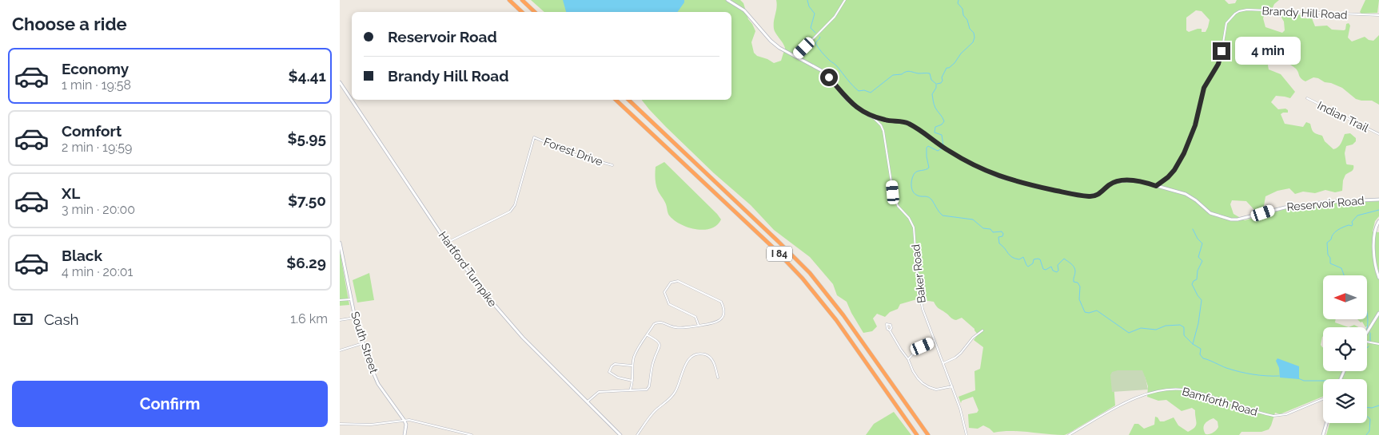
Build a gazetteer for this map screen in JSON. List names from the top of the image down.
{
  "streets": {
    "highway": ["I 84"],
    "street": [
      "Brandy Hill Road",
      "Indian Trail",
      "Forest Drive",
      "Reservoir Road",
      "Hartford Turnpike",
      "Baker Road",
      "South Street",
      "Bamforth Road"
    ]
  },
  "crossings": [
    ["Brandy Hill Road", "Reservoir Road"],
    ["Forest Drive", "Hartford Turnpike"],
    ["Reservoir Road", "Baker Road"]
  ],
  "north": "left",
  "page": {
    "heading": "Choose a ride",
    "banner": ["Reservoir Road", "Brandy Hill Road"],
    "bubble": "4 min",
    "list": [
      {
        "name": "Economy",
        "note": "1 min · 19:58",
        "value": "$4.41"
      },
      {
        "name": "Comfort",
        "note": "2 min · 19:59",
        "value": "$5.95"
      },
      {
        "name": "XL",
        "note": "3 min · 20:00",
        "value": "$7.50"
      },
      {
        "name": "Black",
        "note": "4 min · 20:01",
        "value": "$6.29"
      }
    ],
    "pay": ["Cash", "1.6 km"],
    "buttons": "Confirm"
  }
}
